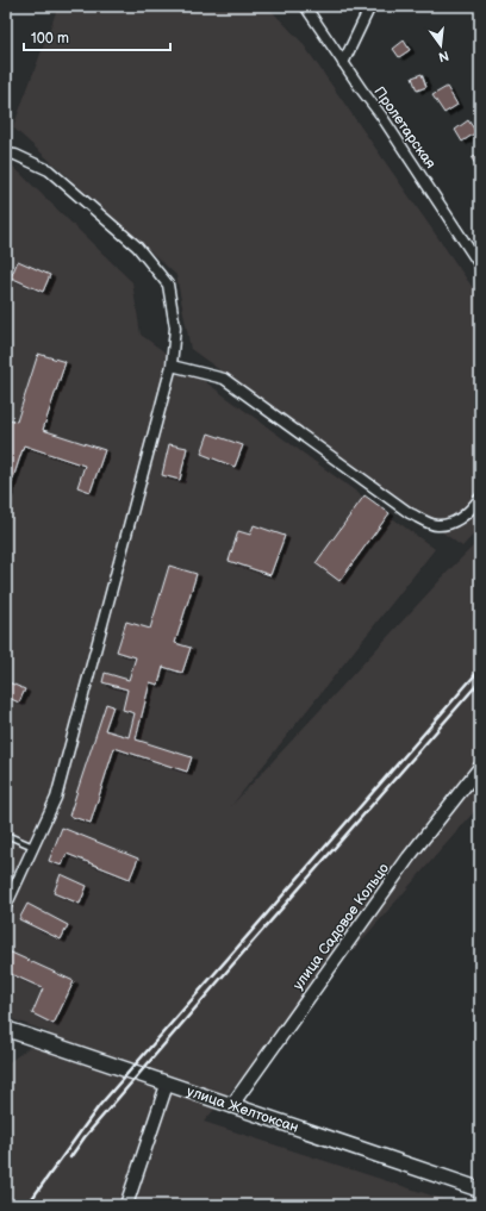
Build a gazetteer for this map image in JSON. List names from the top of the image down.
{
  "streets": {
    "main road": ["улица Желтоксан"],
    "street": ["Пролетарская", "улица Садовое Кольцо"]
  },
  "crossings": [
    ["улица Садовое Кольцо", "улица Желтоксан"]
  ],
  "scale_bar": "100 m",
  "north": "bottom"
}
